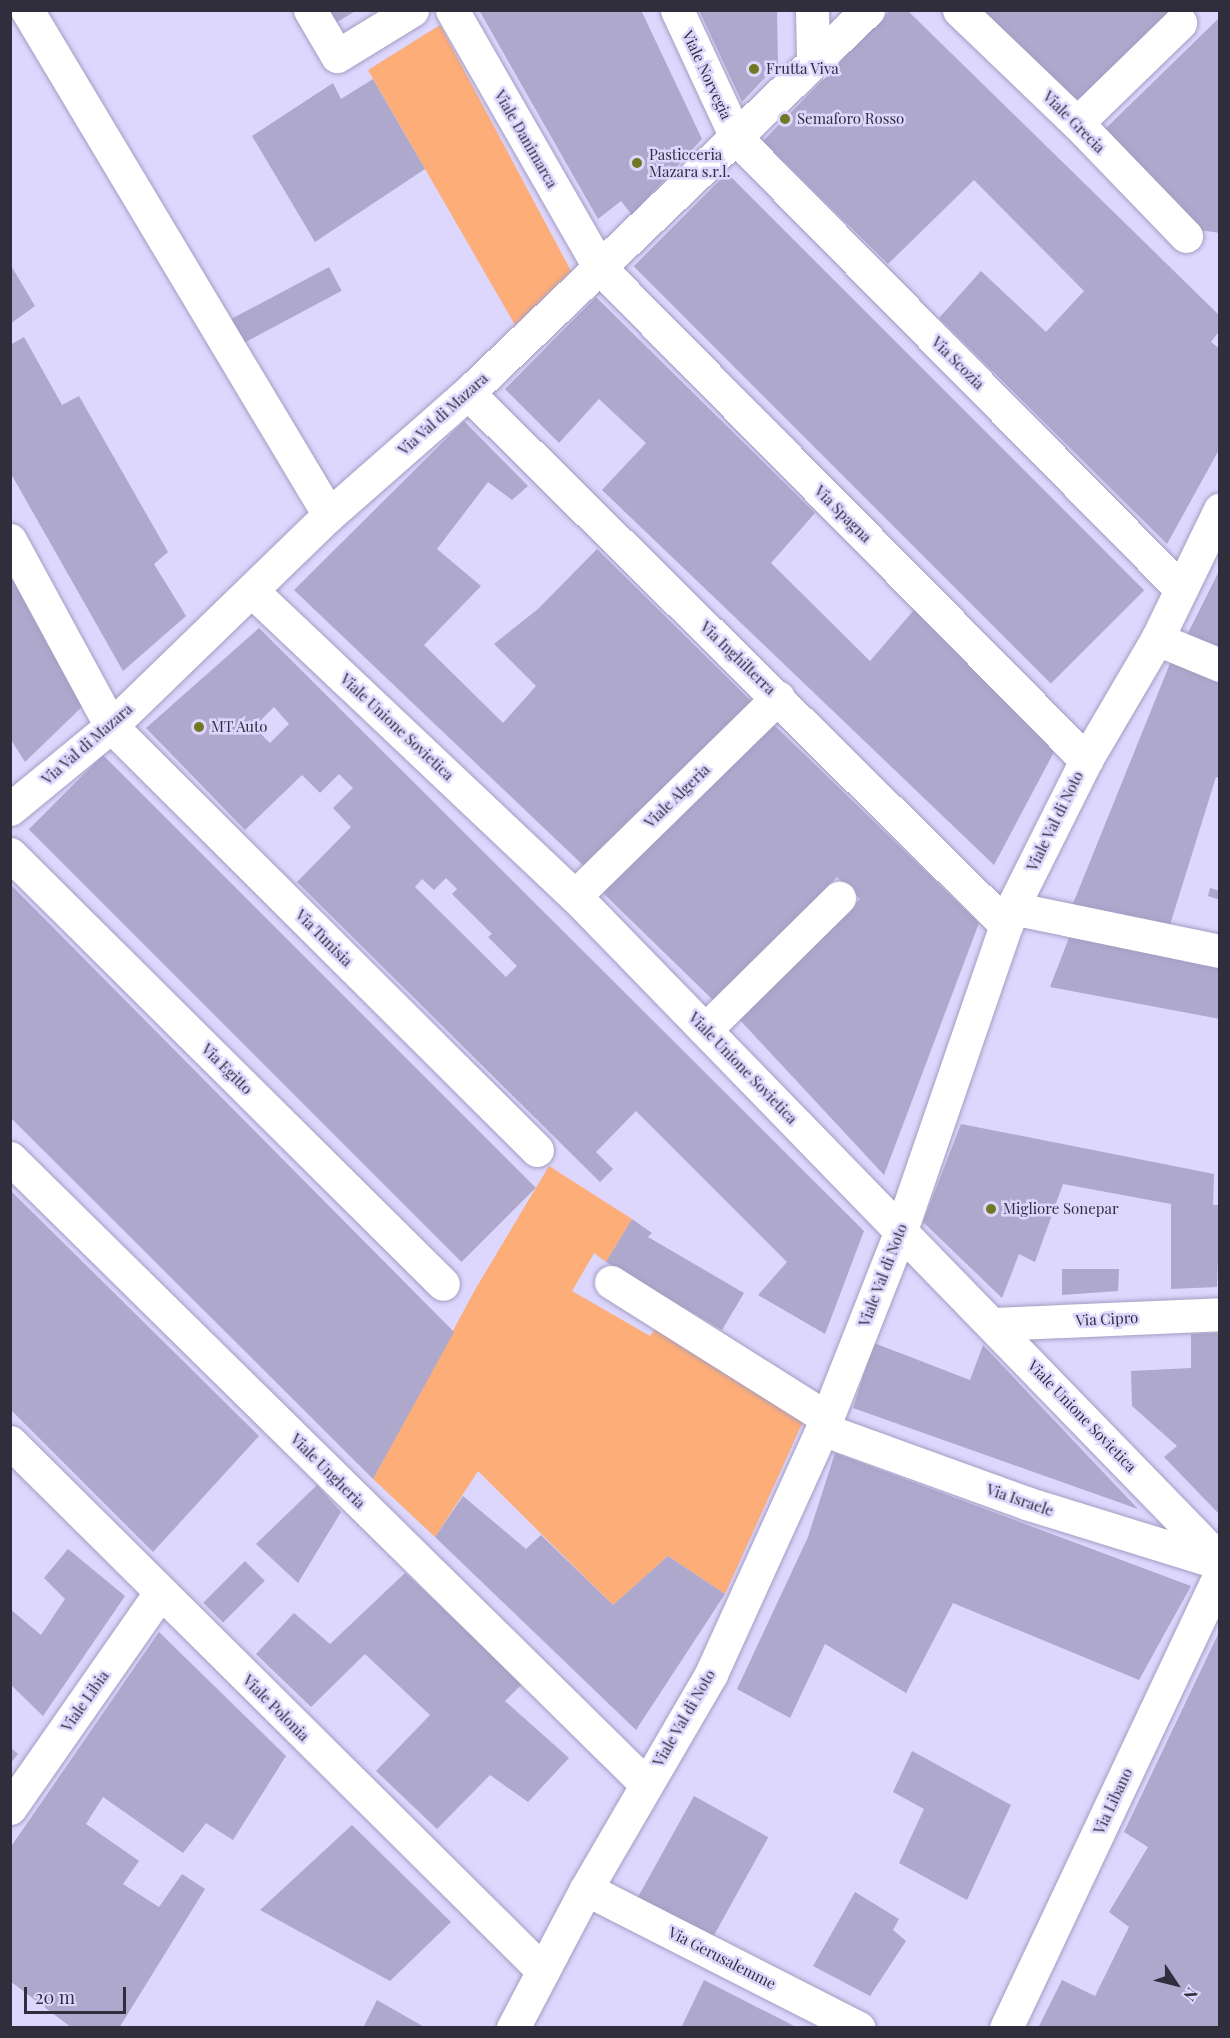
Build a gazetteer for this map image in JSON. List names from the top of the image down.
{
  "streets": {
    "street": [
      "Viale Norvegia",
      "Viale Grecia",
      "Viale Danimarca",
      "Via Scozia",
      "Via Val di Mazara",
      "Via Spagna",
      "Via Inghilterra",
      "Viale Unione Sovietica",
      "Viale Algeria",
      "Viale Val di Noto",
      "Via Tunisia",
      "Via Egitto",
      "Via Cipro",
      "Viale Ungheria",
      "Via Israele",
      "Viale Libia",
      "Viale Polonia",
      "Via Libano",
      "Via Gerusalemme"
    ]
  },
  "crossings": [
    ["Viale Norvegia", "Via Scozia"],
    ["Viale Norvegia", "Via Val di Mazara"],
    ["Viale Danimarca", "Via Val di Mazara"],
    ["Viale Danimarca", "Via Spagna"],
    ["Via Scozia", "Via Val di Mazara"],
    ["Via Scozia", "Viale Val di Noto"],
    ["Via Val di Mazara", "Via Spagna"],
    ["Via Val di Mazara", "Via Inghilterra"],
    ["Via Val di Mazara", "Viale Unione Sovietica"],
    ["Via Val di Mazara", "Via Tunisia"],
    ["Via Spagna", "Viale Val di Noto"],
    ["Via Inghilterra", "Viale Algeria"],
    ["Via Inghilterra", "Viale Val di Noto"],
    ["Viale Unione Sovietica", "Viale Algeria"],
    ["Viale Unione Sovietica", "Viale Val di Noto"],
    ["Viale Unione Sovietica", "Via Cipro"],
    ["Viale Unione Sovietica", "Via Israele"],
    ["Viale Val di Noto", "Viale Ungheria"],
    ["Viale Val di Noto", "Via Israele"],
    ["Viale Val di Noto", "Viale Polonia"],
    ["Viale Val di Noto", "Via Gerusalemme"],
    ["Viale Libia", "Viale Polonia"]
  ],
  "places": [
    "Frutta Viva",
    "Semaforo Rosso",
    "Pasticceria Mazara s.r.l.",
    "MT Auto",
    "Migliore Sonepar"
  ],
  "scale_bar": "20 m",
  "north": "bottom right"
}
